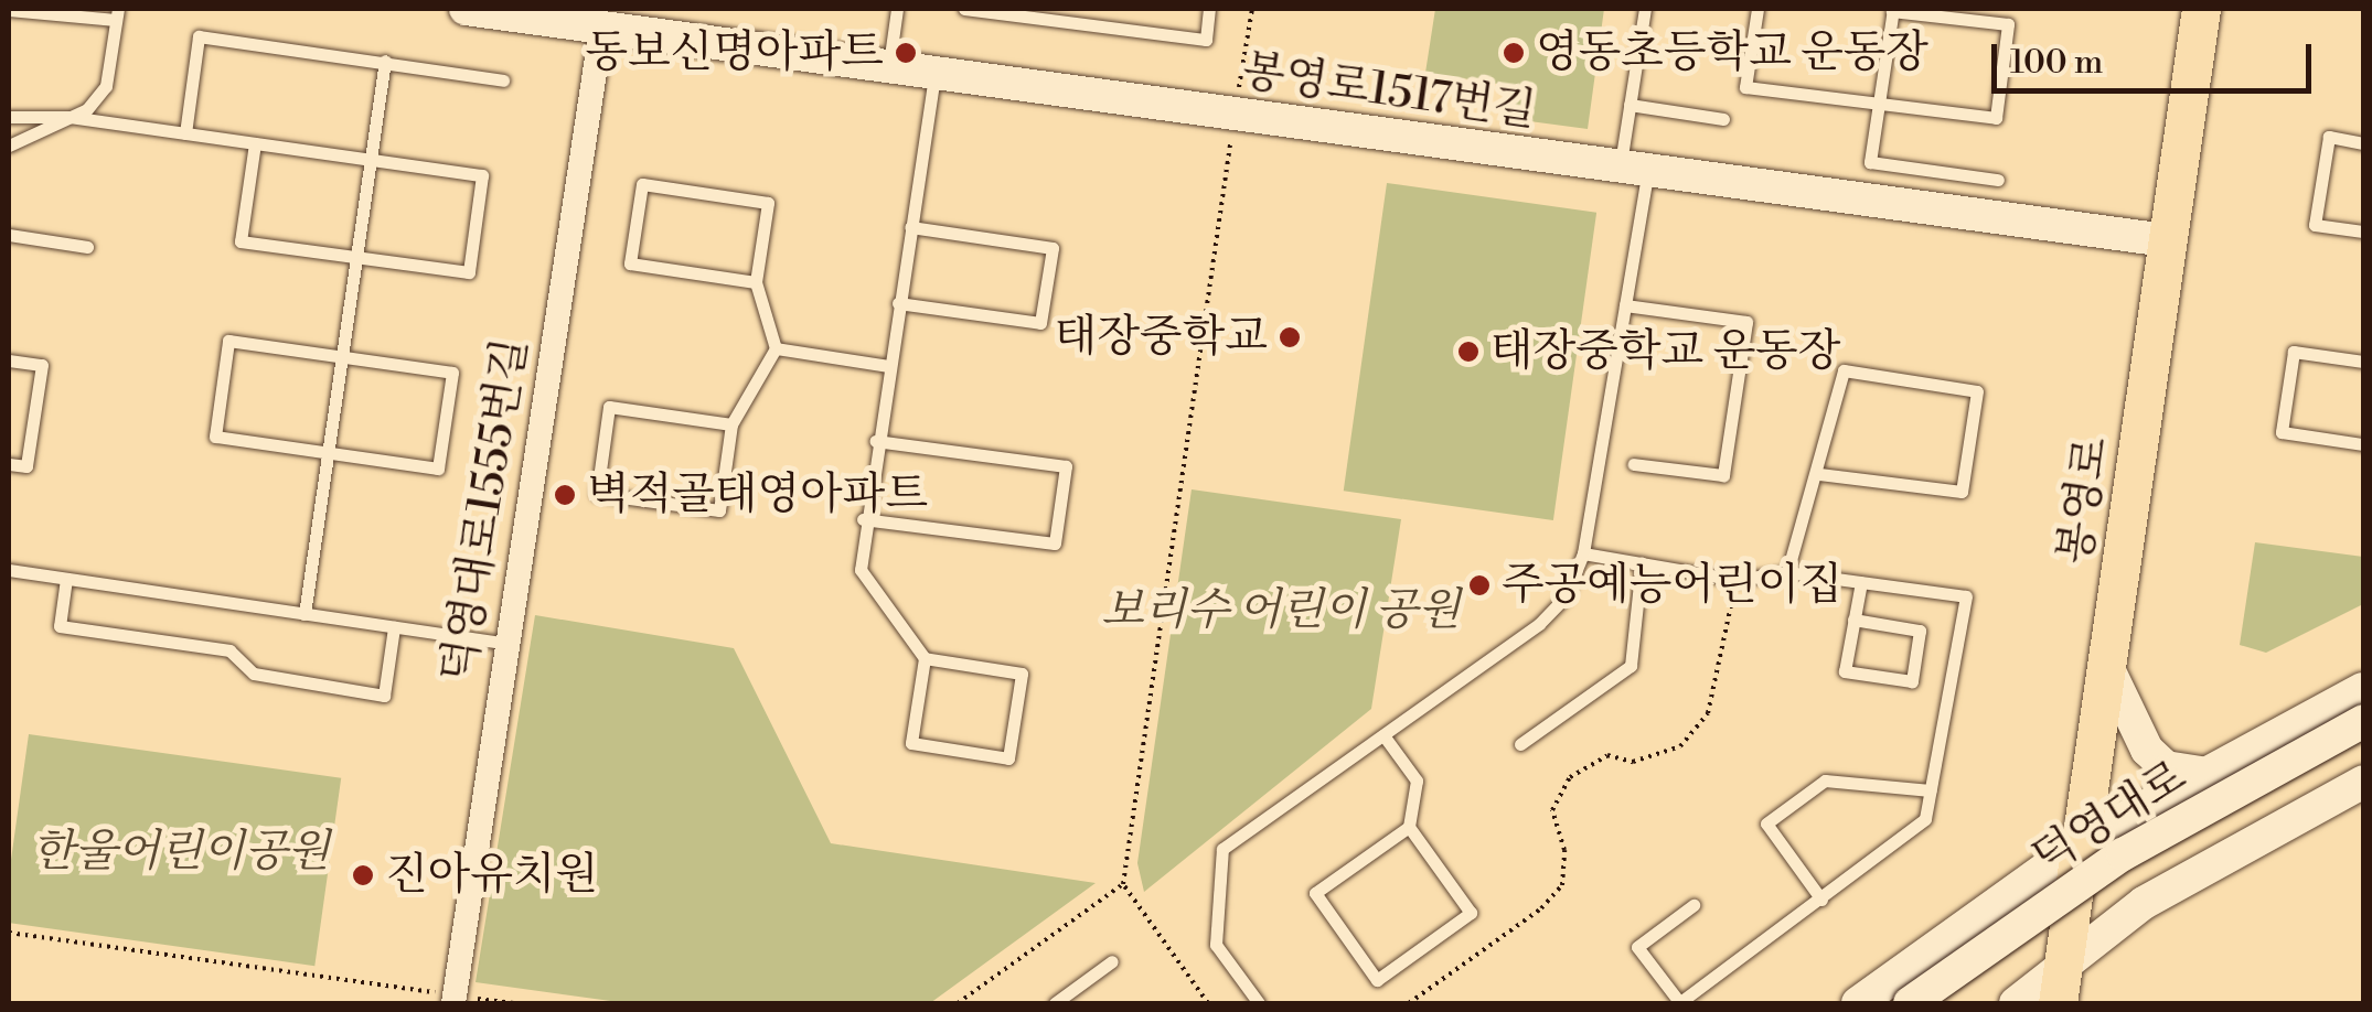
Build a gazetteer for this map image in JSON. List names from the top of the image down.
{
  "streets": {
    "main road": ["봉영로1517번길", "봉영로", "덕영대로"],
    "street": ["덕영대로1555번길"]
  },
  "crossings": [
    ["봉영로1517번길", "봉영로"],
    ["봉영로1517번길", "덕영대로1555번길"]
  ],
  "parks": ["보리수 어린이 공원", "한울어린이공원"],
  "places": [
    "동보신명아파트",
    "영동초등학교 운동장",
    "태장중학교",
    "태장중학교 운동장",
    "벽적골태영아파트",
    "주공예능어린이집",
    "진아유치원"
  ],
  "scale_bar": "100 m"
}
